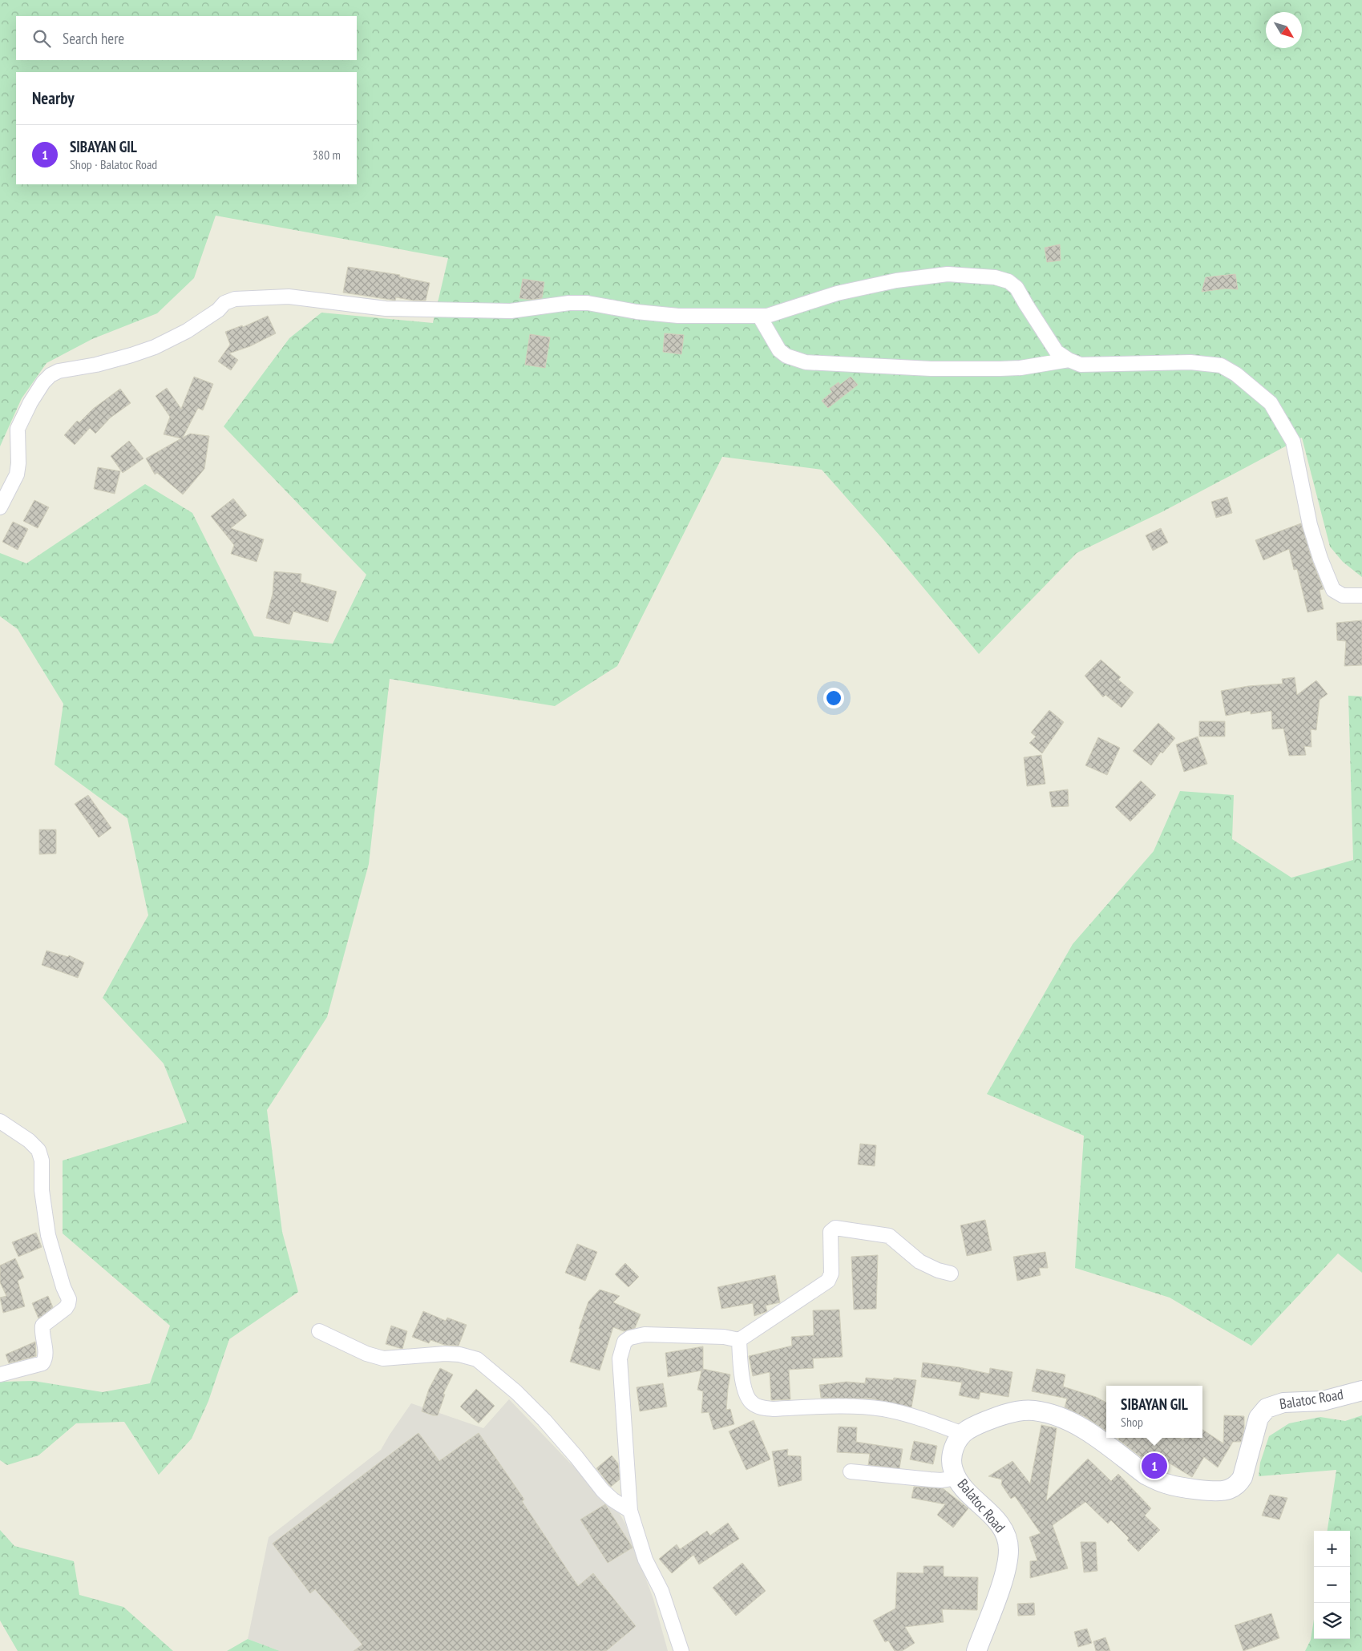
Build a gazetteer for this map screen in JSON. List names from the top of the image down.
{
  "streets": {
    "main road": ["Balatoc Road"]
  },
  "north": "bottom right",
  "page": {
    "search": "Search here",
    "heading": "Nearby",
    "list": [
      {
        "mark": "1",
        "name": "SIBAYAN GIL",
        "note": "Shop · Balatoc Road",
        "value": "380 m"
      }
    ],
    "popup": ["SIBAYAN GIL", "Shop"],
    "pins": "1",
    "map_buttons": ["+", "−"]
  }
}
